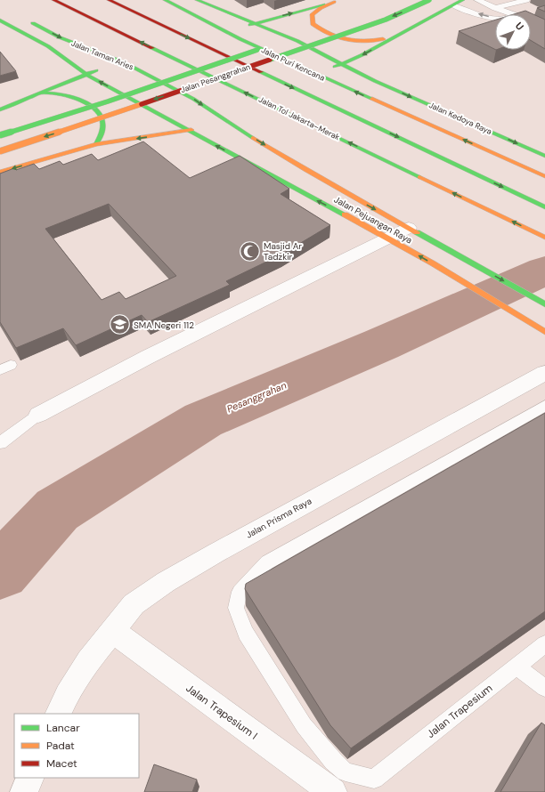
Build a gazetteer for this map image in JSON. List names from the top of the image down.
{
  "streets": {
    "main road": [
      "Jalan Taman Aries",
      "Jalan Puri Kencana",
      "Jalan Pesanggrahan",
      "Jalan Tol Jakarta–Merak",
      "Jalan Kedoya Raya",
      "Jalan Pejuangan Raya"
    ],
    "street": ["Jalan Prisma Raya", "Jalan Trapesium I"],
    "lane": ["Jalan Trapesium"]
  },
  "crossings": [
    ["Jalan Taman Aries", "Jalan Pejuangan Raya"],
    ["Jalan Prisma Raya", "Jalan Trapesium I"]
  ],
  "water": ["Pesanggrahan"],
  "places": {
    "mosque": ["Masjid Ar Tadzkir"],
    "school or university": ["SMA Negeri 112"]
  },
  "legend": ["Lancar", "Padat", "Macet"],
  "north": "top right"
}
